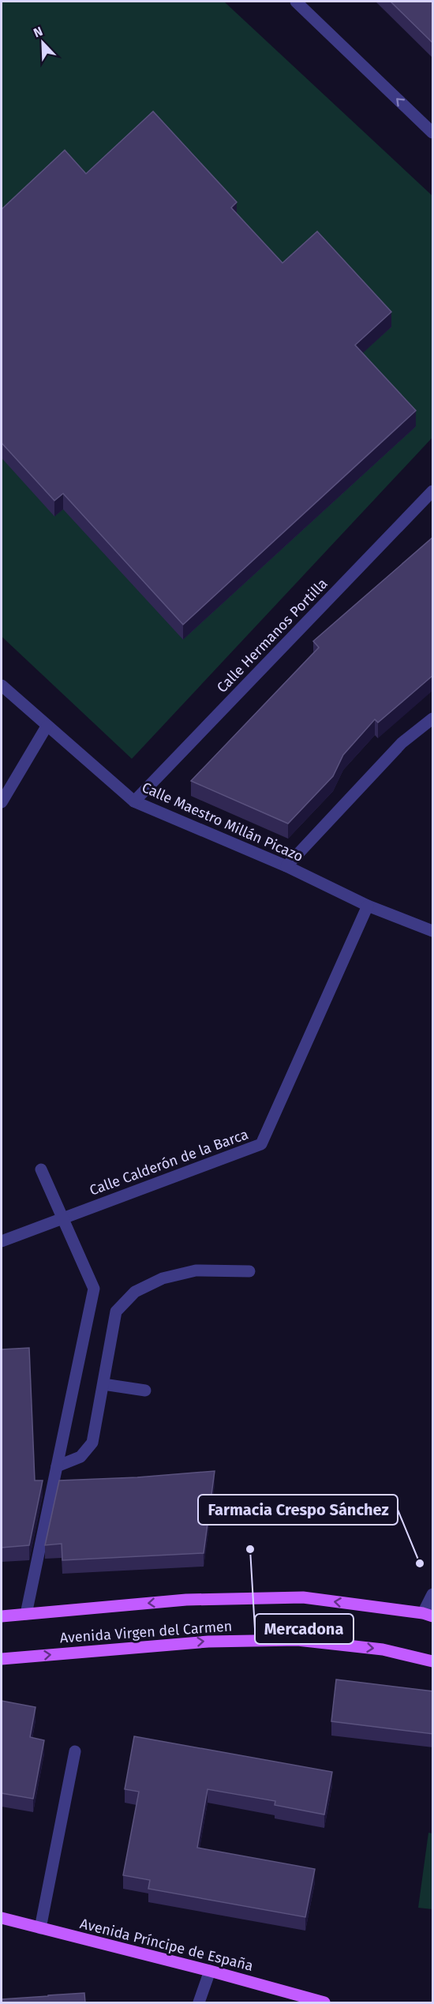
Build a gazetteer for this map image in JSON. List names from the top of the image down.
{
  "streets": {
    "main road": ["Avenida Virgen del Carmen", "Avenida Príncipe de España"],
    "street": ["Calle Hermanos Portilla", "Calle Maestro Millán Picazo", "Calle Calderón de la Barca"]
  },
  "crossings": [
    ["Calle Hermanos Portilla", "Calle Maestro Millán Picazo"],
    ["Calle Maestro Millán Picazo", "Calle Calderón de la Barca"]
  ],
  "places": ["Mercadona", "Farmacia Crespo Sánchez"],
  "north": "top left"
}
